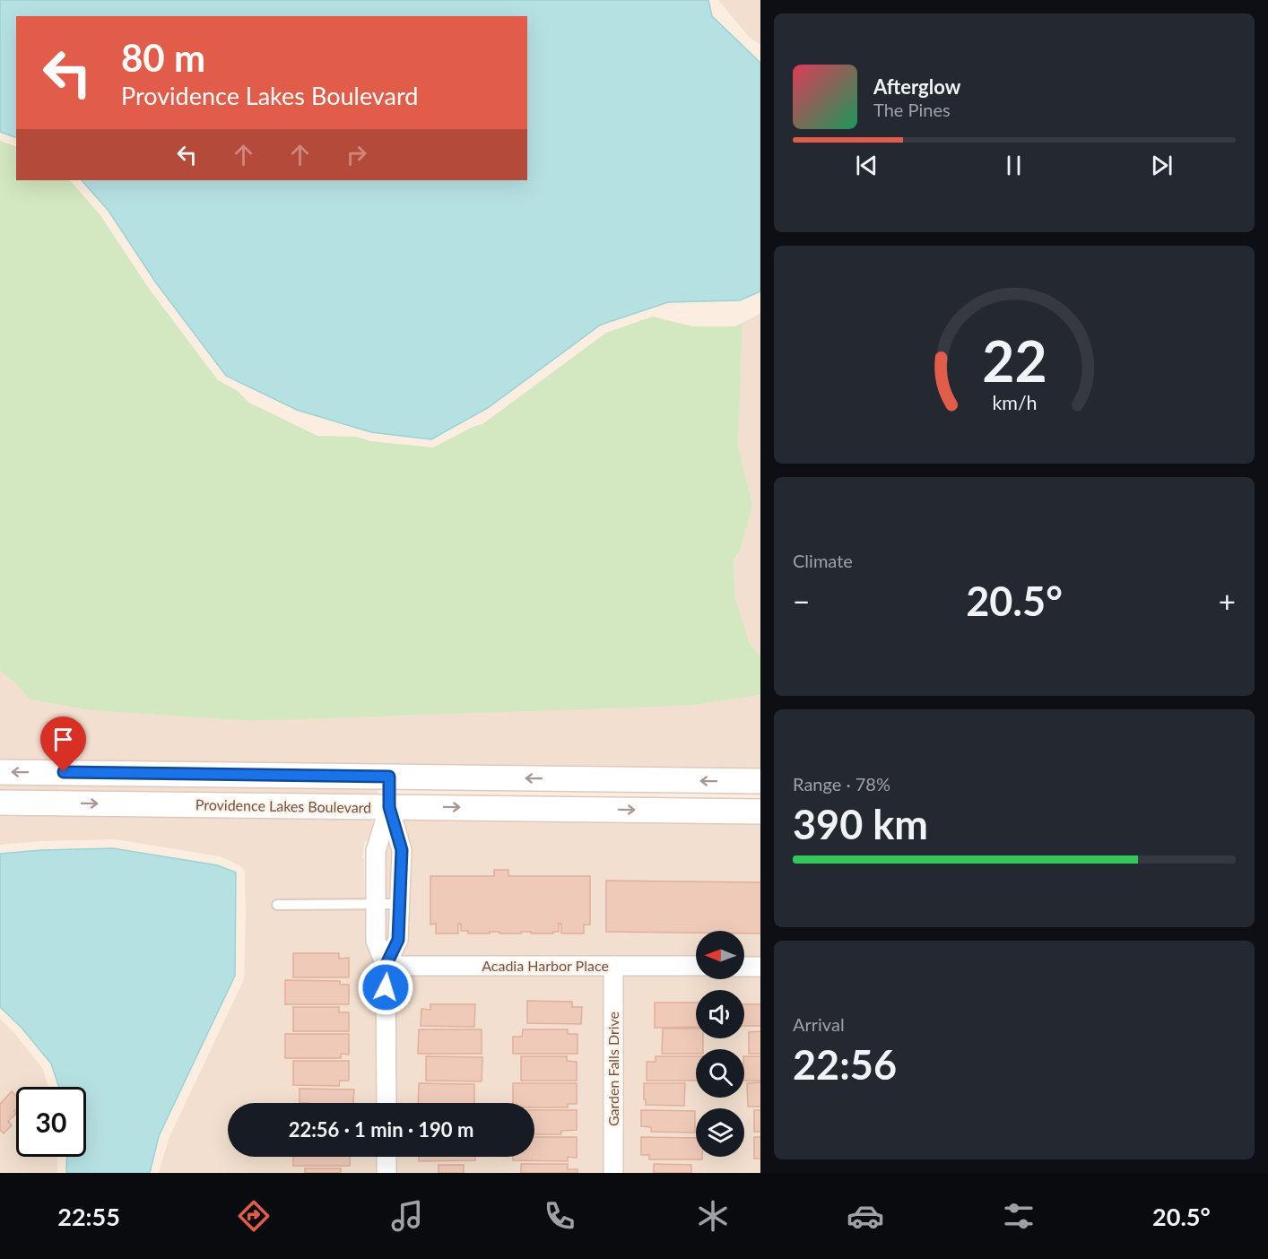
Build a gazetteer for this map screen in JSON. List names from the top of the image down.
{
  "streets": {
    "street": ["Providence Lakes Boulevard", "Acadia Harbor Place", "Garden Falls Drive"]
  },
  "crossings": [
    ["Acadia Harbor Place", "Garden Falls Drive"]
  ],
  "north": "left",
  "page": {
    "turn": ["80 m", "Providence Lakes Boulevard"],
    "song": ["Afterglow", "The Pines"],
    "tile": [
      "Climate",
      ["Range · 78%", "390 km"],
      ["Arrival", "22:56"]
    ],
    "heat": ["−", "20.5°", "+"],
    "limit": "30",
    "trip": "22:56 · 1 min · 190 m",
    "tabs": ["22:55", "20.5°"],
    "gauge": ["22", "km/h"]
  }
}
